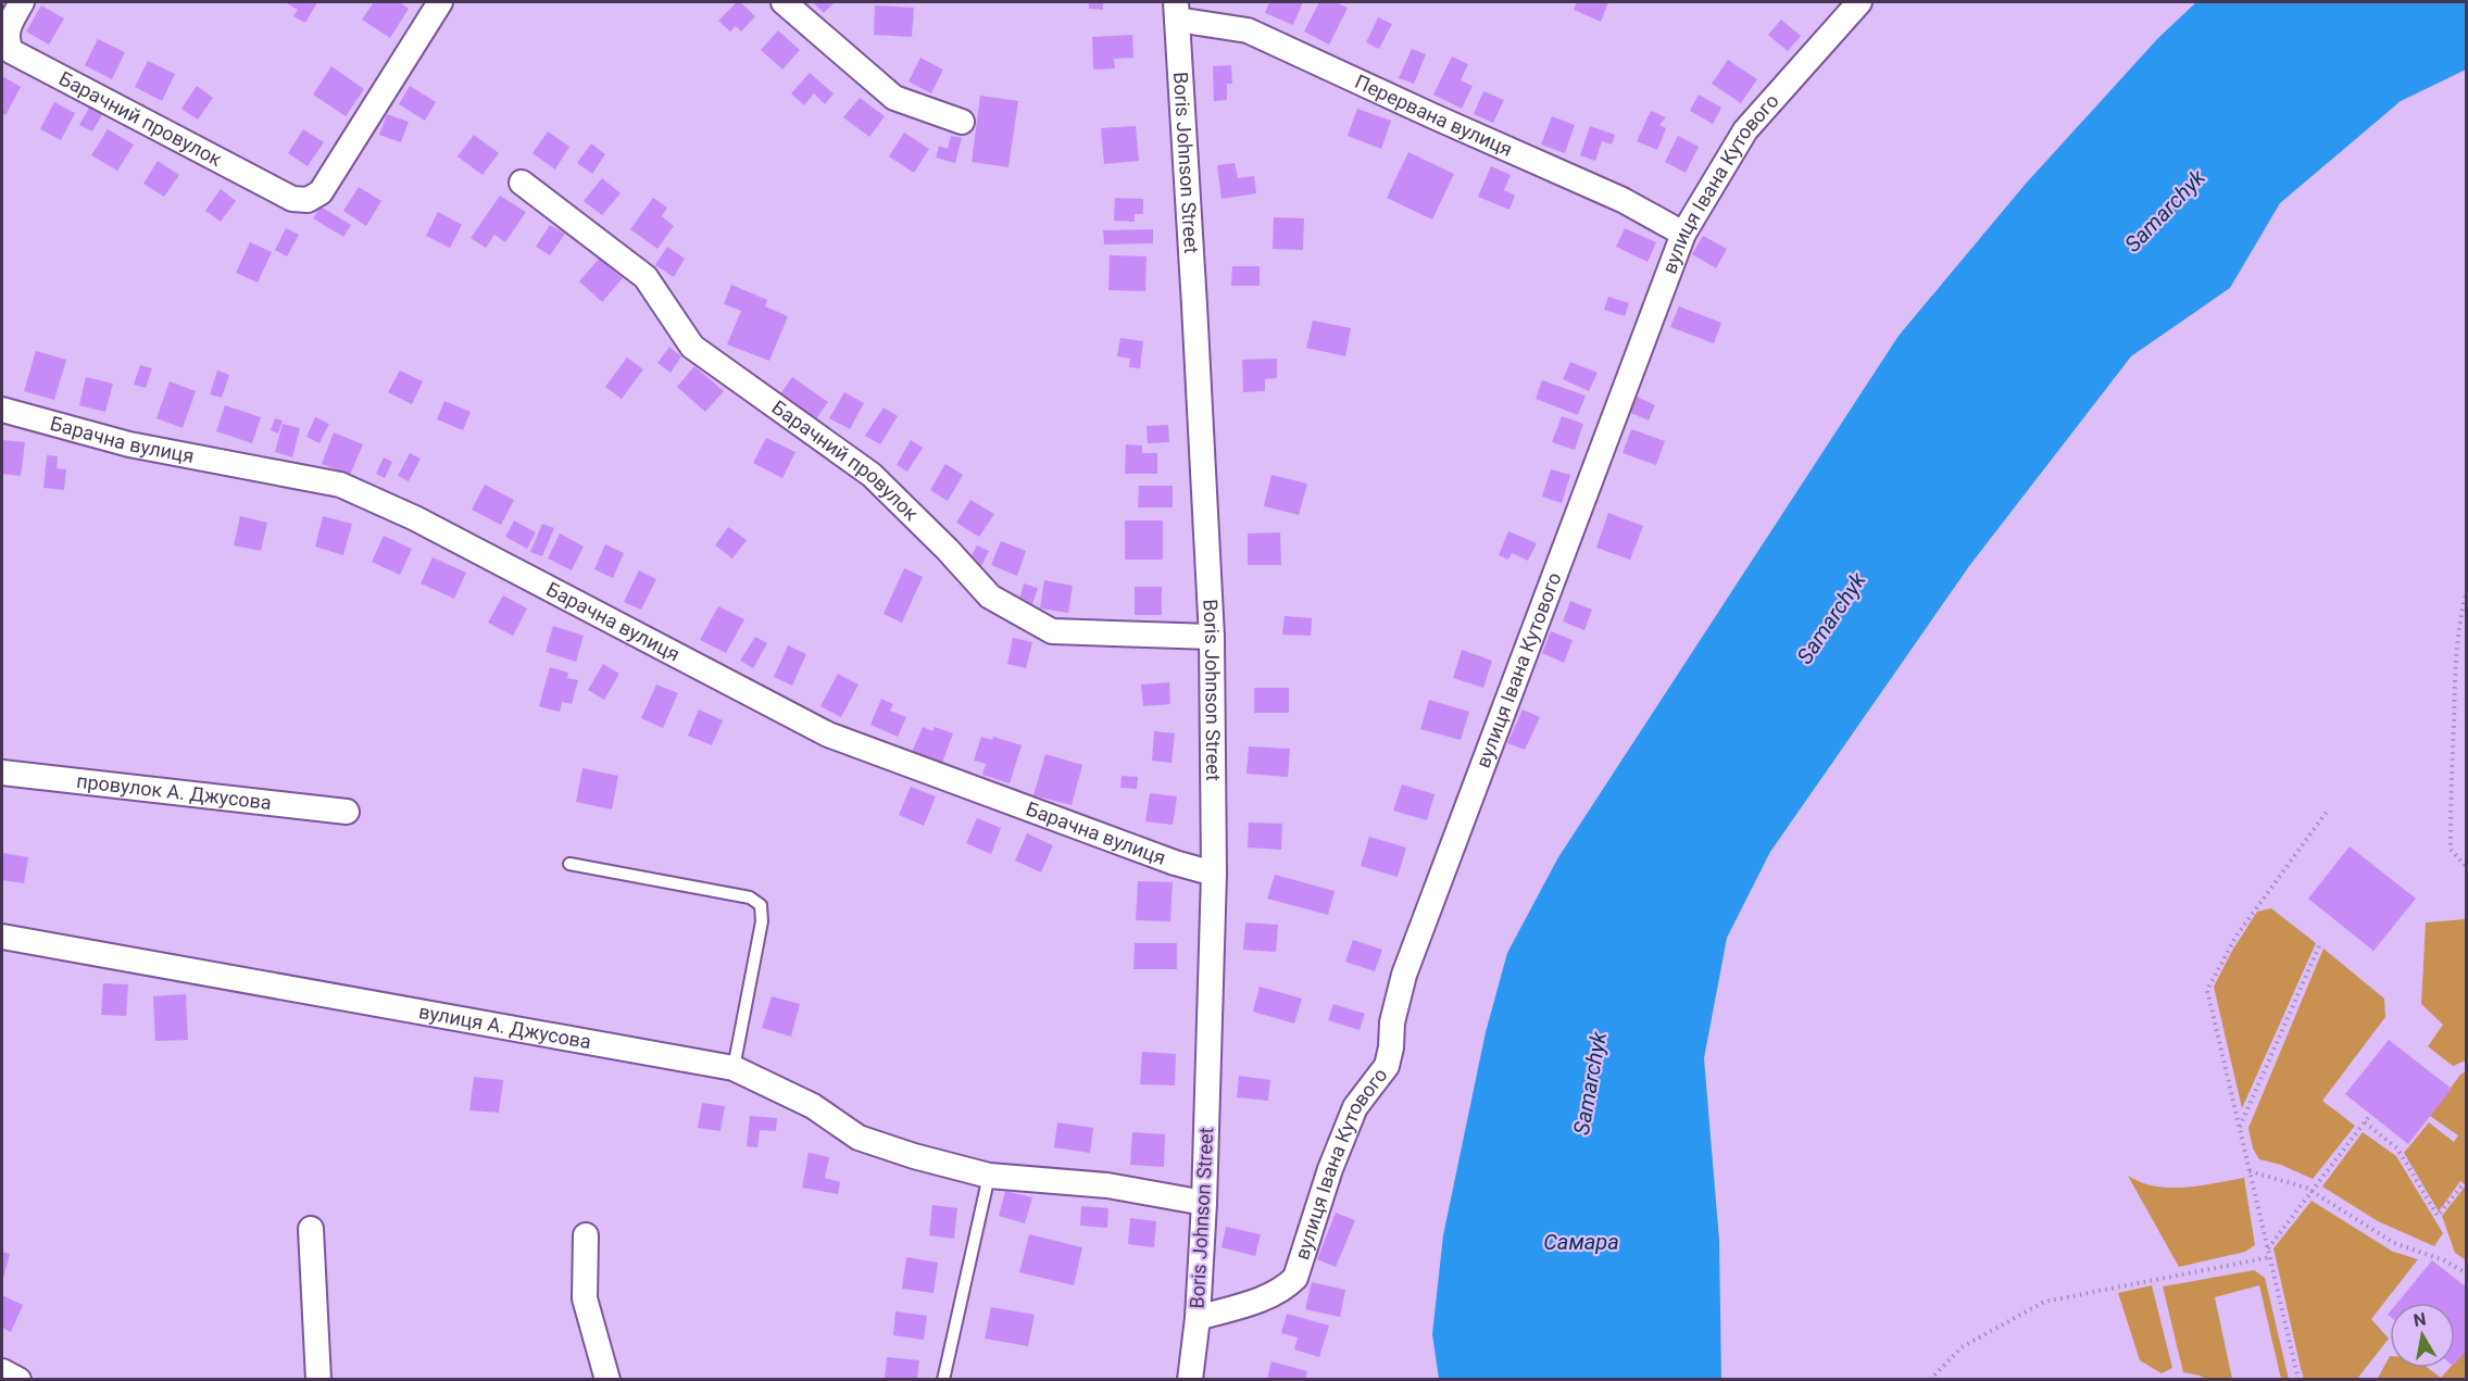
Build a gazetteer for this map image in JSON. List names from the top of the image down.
{
  "streets": {
    "street": [
      "Перервана вулиця",
      "Барачний провулок",
      "Boris Johnson Street",
      "вулиця Івана Кутового",
      "Барачна вулиця",
      "провулок А. Джусова",
      "вулиця А. Джусова"
    ]
  },
  "crossings": [
    ["Перервана вулиця", "Boris Johnson Street"],
    ["Перервана вулиця", "вулиця Івана Кутового"],
    ["Барачний провулок", "Boris Johnson Street"],
    ["Boris Johnson Street", "вулиця Івана Кутового"],
    ["Boris Johnson Street", "Барачна вулиця"],
    ["Boris Johnson Street", "вулиця А. Джусова"]
  ],
  "water": ["Samarchyk", "Самара"],
  "north": "top"
}
